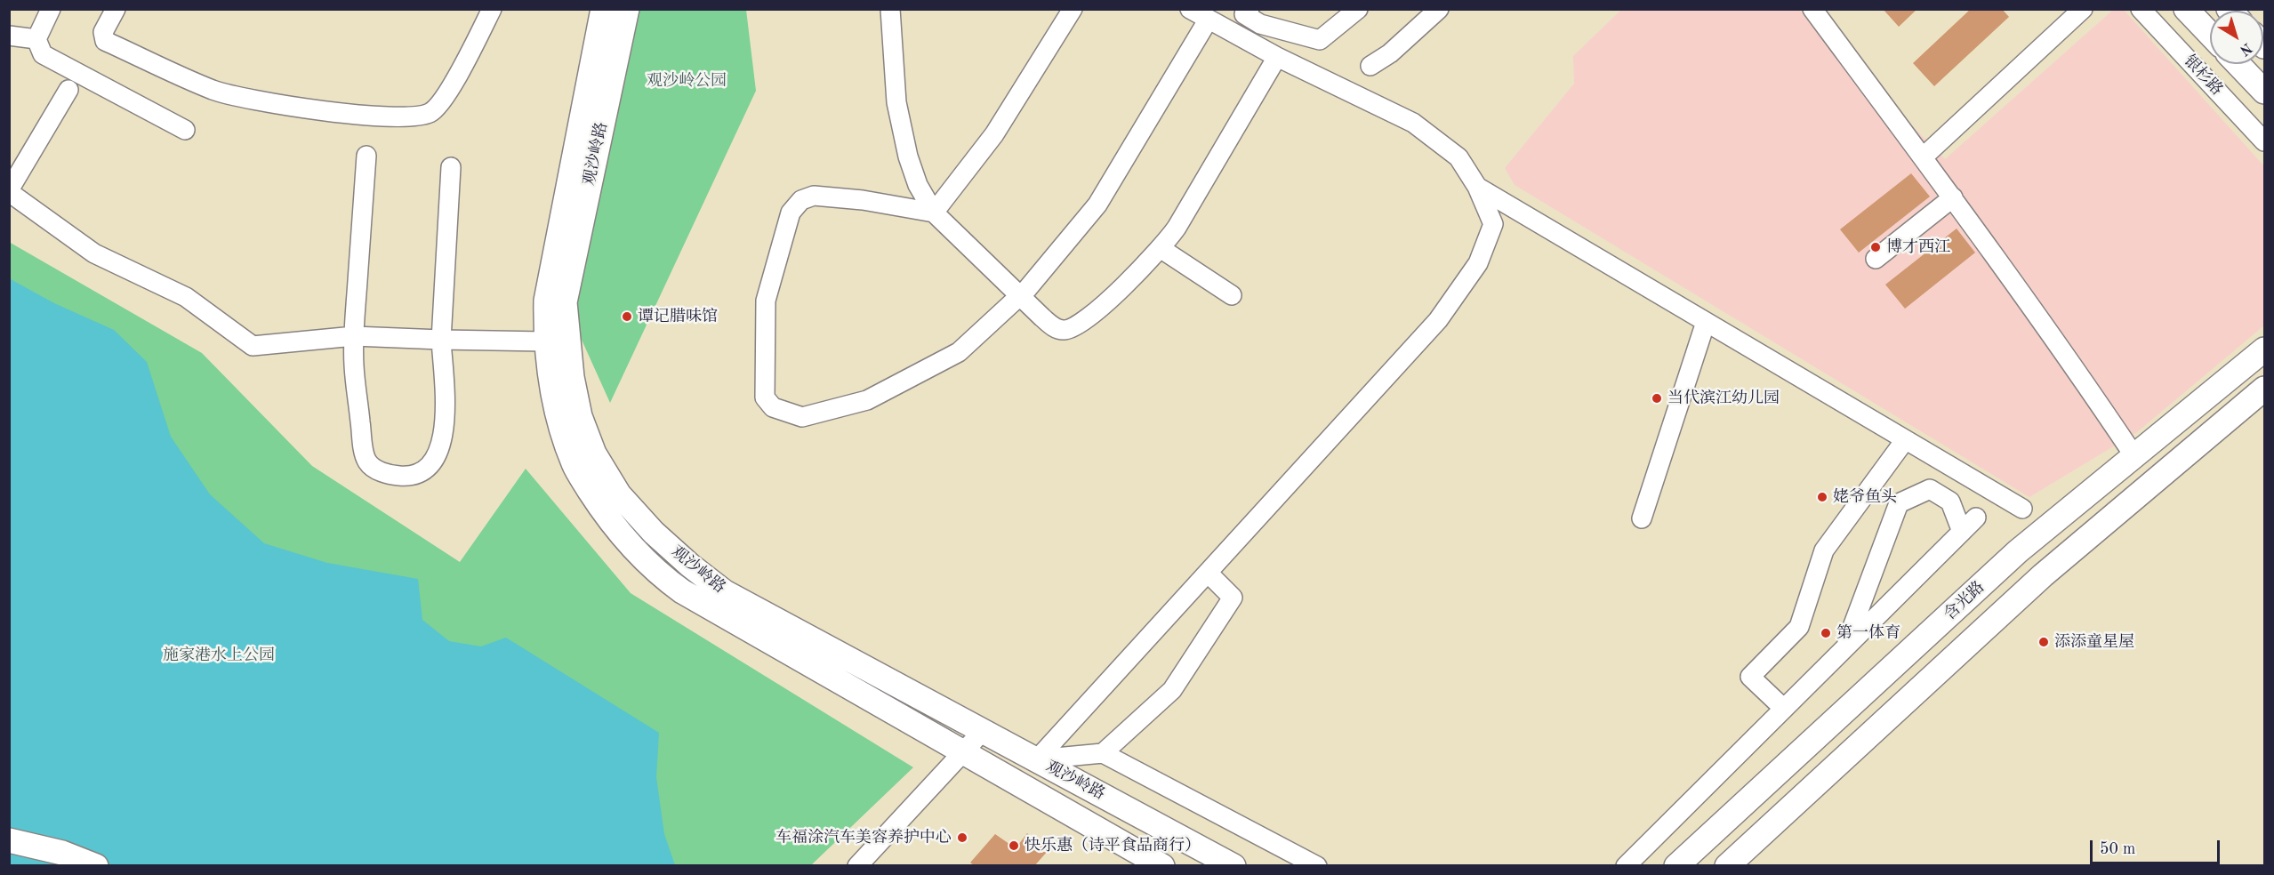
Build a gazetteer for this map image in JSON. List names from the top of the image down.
{
  "streets": {
    "main road": ["银杉路", "观沙岭路", "含光路"]
  },
  "parks": ["观沙岭公园", "施家港水上公园"],
  "places": [
    "博才西江",
    "谭记腊味馆",
    "当代滨江幼儿园",
    "姥爷鱼头",
    "第一体育",
    "添添童星屋",
    "车福涂汽车美容养护中心",
    "快乐惠（诗平食品商行）"
  ],
  "scale_bar": "50 m",
  "north": "bottom right"
}
